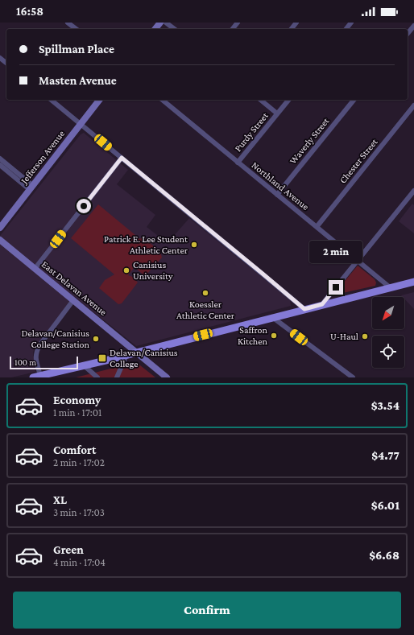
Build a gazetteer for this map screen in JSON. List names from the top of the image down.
{
  "streets": {
    "street": [
      "Purdy Street",
      "Waverly Street",
      "Jefferson Avenue",
      "Chester Street",
      "Northland Avenue",
      "East Delavan Avenue"
    ]
  },
  "crossings": [
    ["Purdy Street", "Northland Avenue"],
    ["Waverly Street", "Northland Avenue"],
    ["Chester Street", "Northland Avenue"]
  ],
  "places": {
    "other": [
      "Patrick E. Lee Student Athletic Center",
      "Canisius University",
      "Koessler Athletic Center",
      "Saffron Kitchen",
      "U-Haul",
      "Delavan/Canisius College Station"
    ],
    "transit": ["Delavan/Canisius College"]
  },
  "scale_bar": "100 m",
  "north": "bottom left",
  "page": {
    "status": "16:58",
    "banner": ["Spillman Place", "Masten Avenue"],
    "bubble": "2 min",
    "scale": "100 m",
    "list": [
      {
        "name": "Economy",
        "note": "1 min · 17:01",
        "value": "$3.54"
      },
      {
        "name": "Comfort",
        "note": "2 min · 17:02",
        "value": "$4.77"
      },
      {
        "name": "XL",
        "note": "3 min · 17:03",
        "value": "$6.01"
      },
      {
        "name": "Green",
        "note": "4 min · 17:04",
        "value": "$6.68"
      }
    ],
    "buttons": "Confirm"
  }
}
